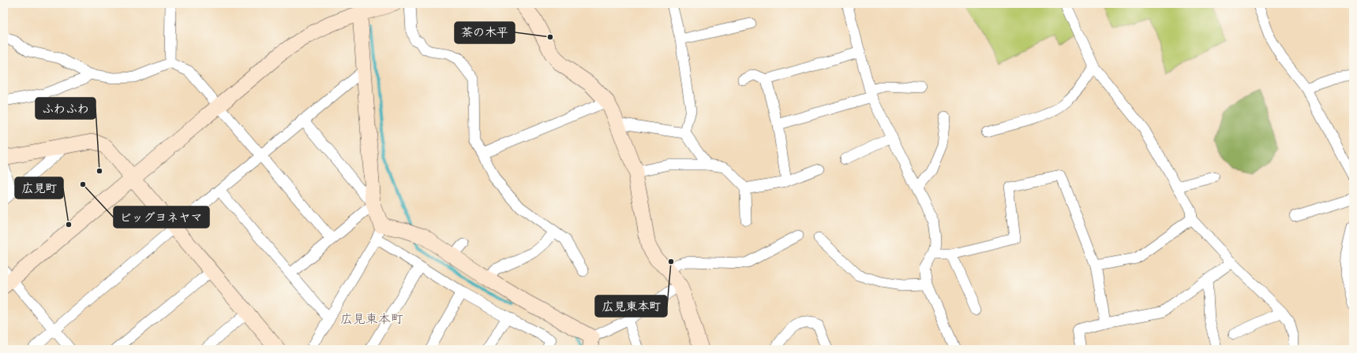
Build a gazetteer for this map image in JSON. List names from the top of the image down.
{
  "districts": ["広見東本町"],
  "places": [
    "茶の木平",
    "ふわふわ",
    "ビッグヨネヤマ",
    "広見町",
    "広見東本町"
  ]
}
